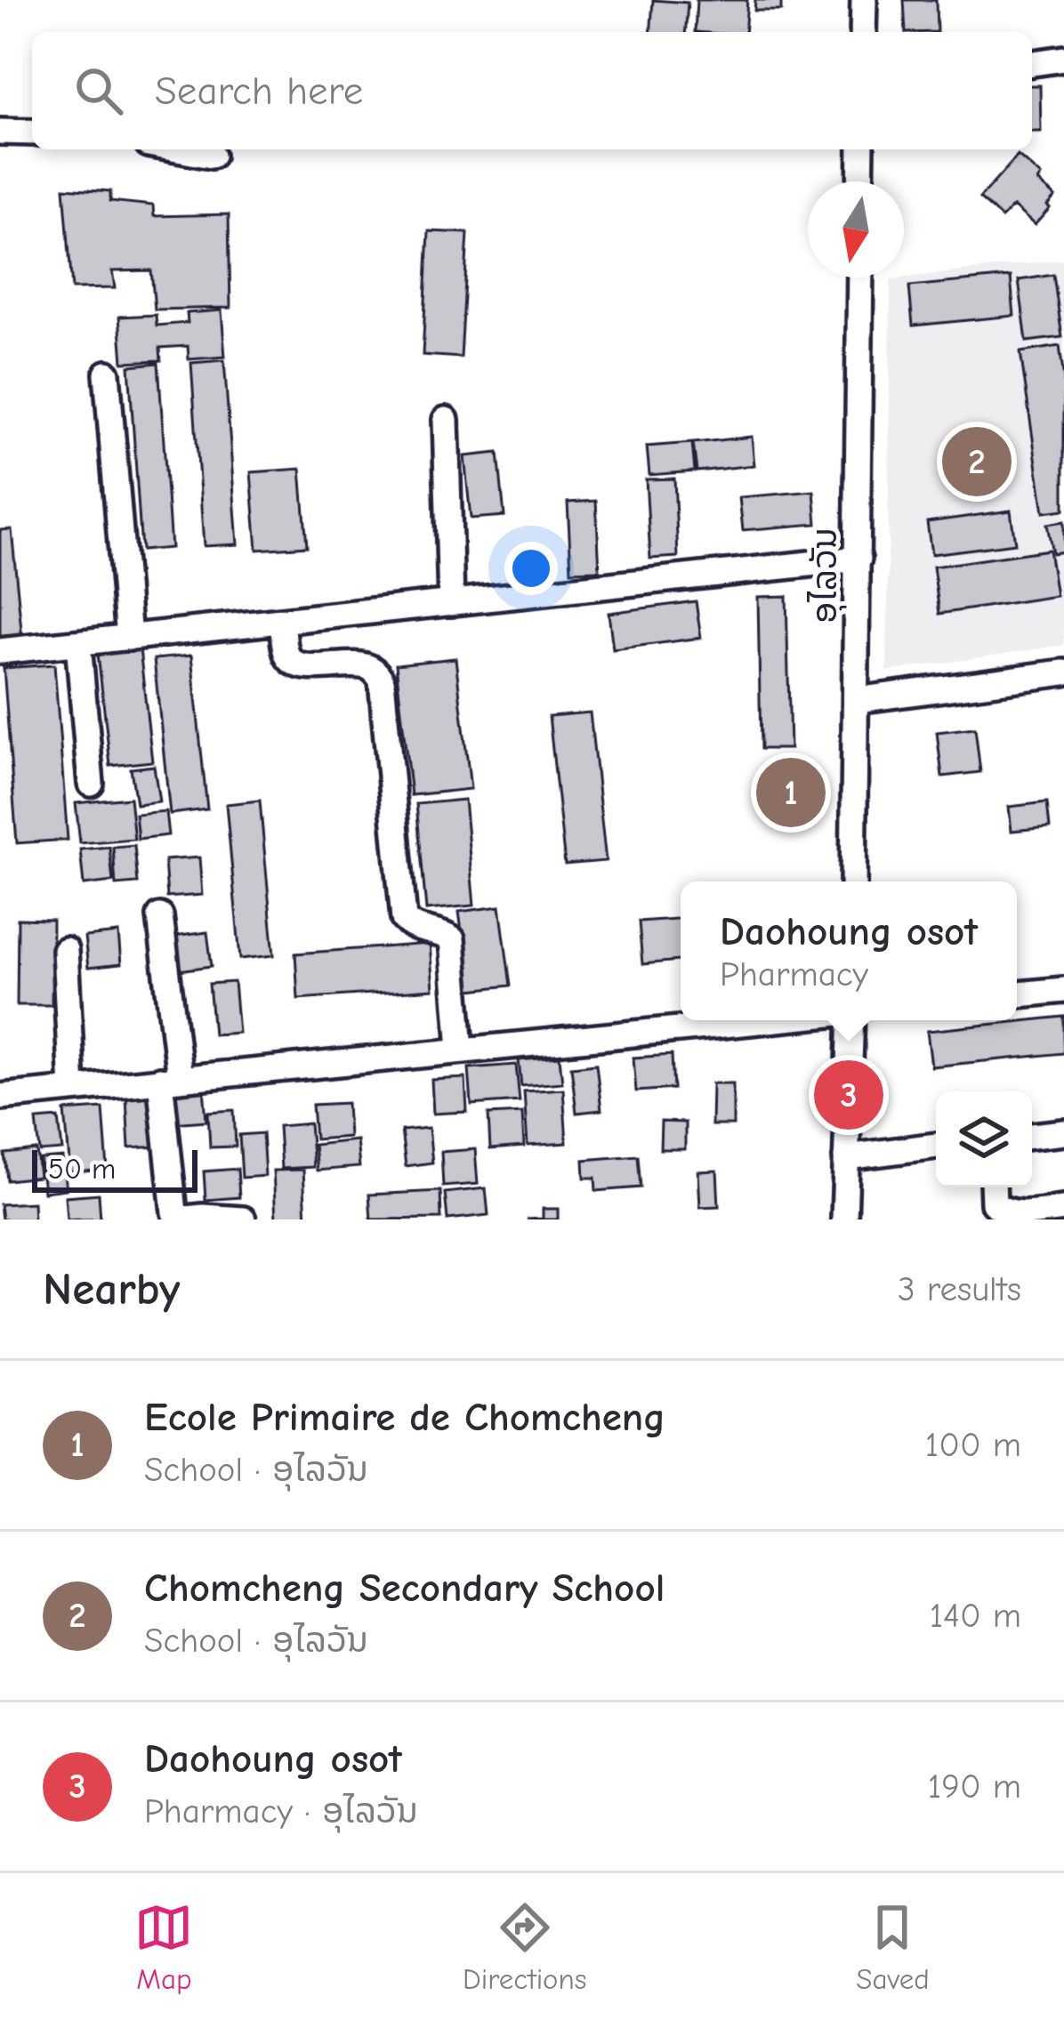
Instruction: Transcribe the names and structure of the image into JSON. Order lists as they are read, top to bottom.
{
  "streets": {
    "street": ["ອຸໄລວັນ"]
  },
  "scale_bar": "50 m",
  "north": "bottom",
  "page": {
    "search": "Search here",
    "pins": ["2", "1", "3"],
    "popup": ["Daohoung osot", "Pharmacy"],
    "scale": "50 m",
    "heading": ["Nearby", "3 results"],
    "list": [
      {
        "mark": "1",
        "name": "Ecole Primaire de Chomcheng",
        "note": "School · ອຸໄລວັນ",
        "value": "100 m"
      },
      {
        "mark": "2",
        "name": "Chomcheng Secondary School",
        "note": "School · ອຸໄລວັນ",
        "value": "140 m"
      },
      {
        "mark": "3",
        "name": "Daohoung osot",
        "note": "Pharmacy · ອຸໄລວັນ",
        "value": "190 m"
      }
    ],
    "nav": ["Map", "Directions", "Saved"]
  }
}
